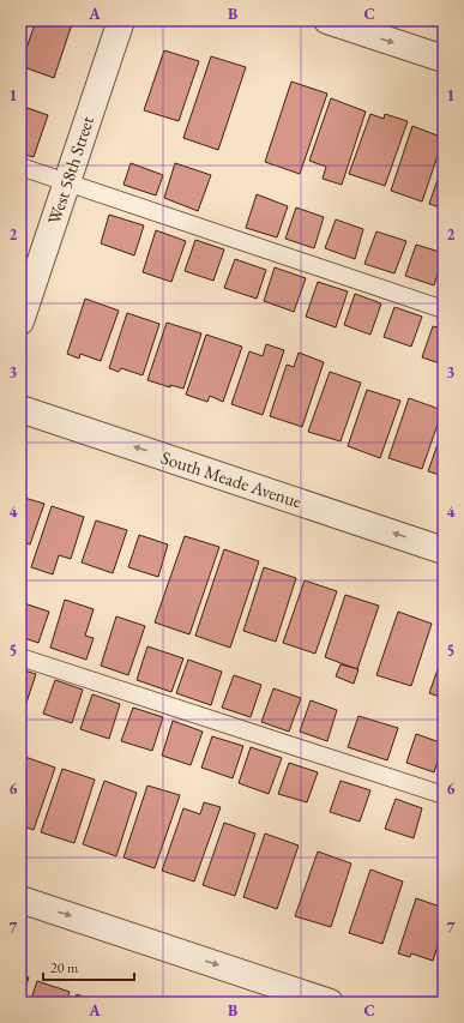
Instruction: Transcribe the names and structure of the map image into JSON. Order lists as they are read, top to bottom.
{
  "streets": {
    "street": ["West 58th Street", "South Meade Avenue"]
  },
  "one_way": ["South Meade Avenue"],
  "scale_bar": "20 m",
  "grid": {
    "columns": ["A", "B", "C"],
    "rows": [
      "1",
      "2",
      "3",
      "4",
      "5",
      "6",
      "7"
    ]
  }
}
